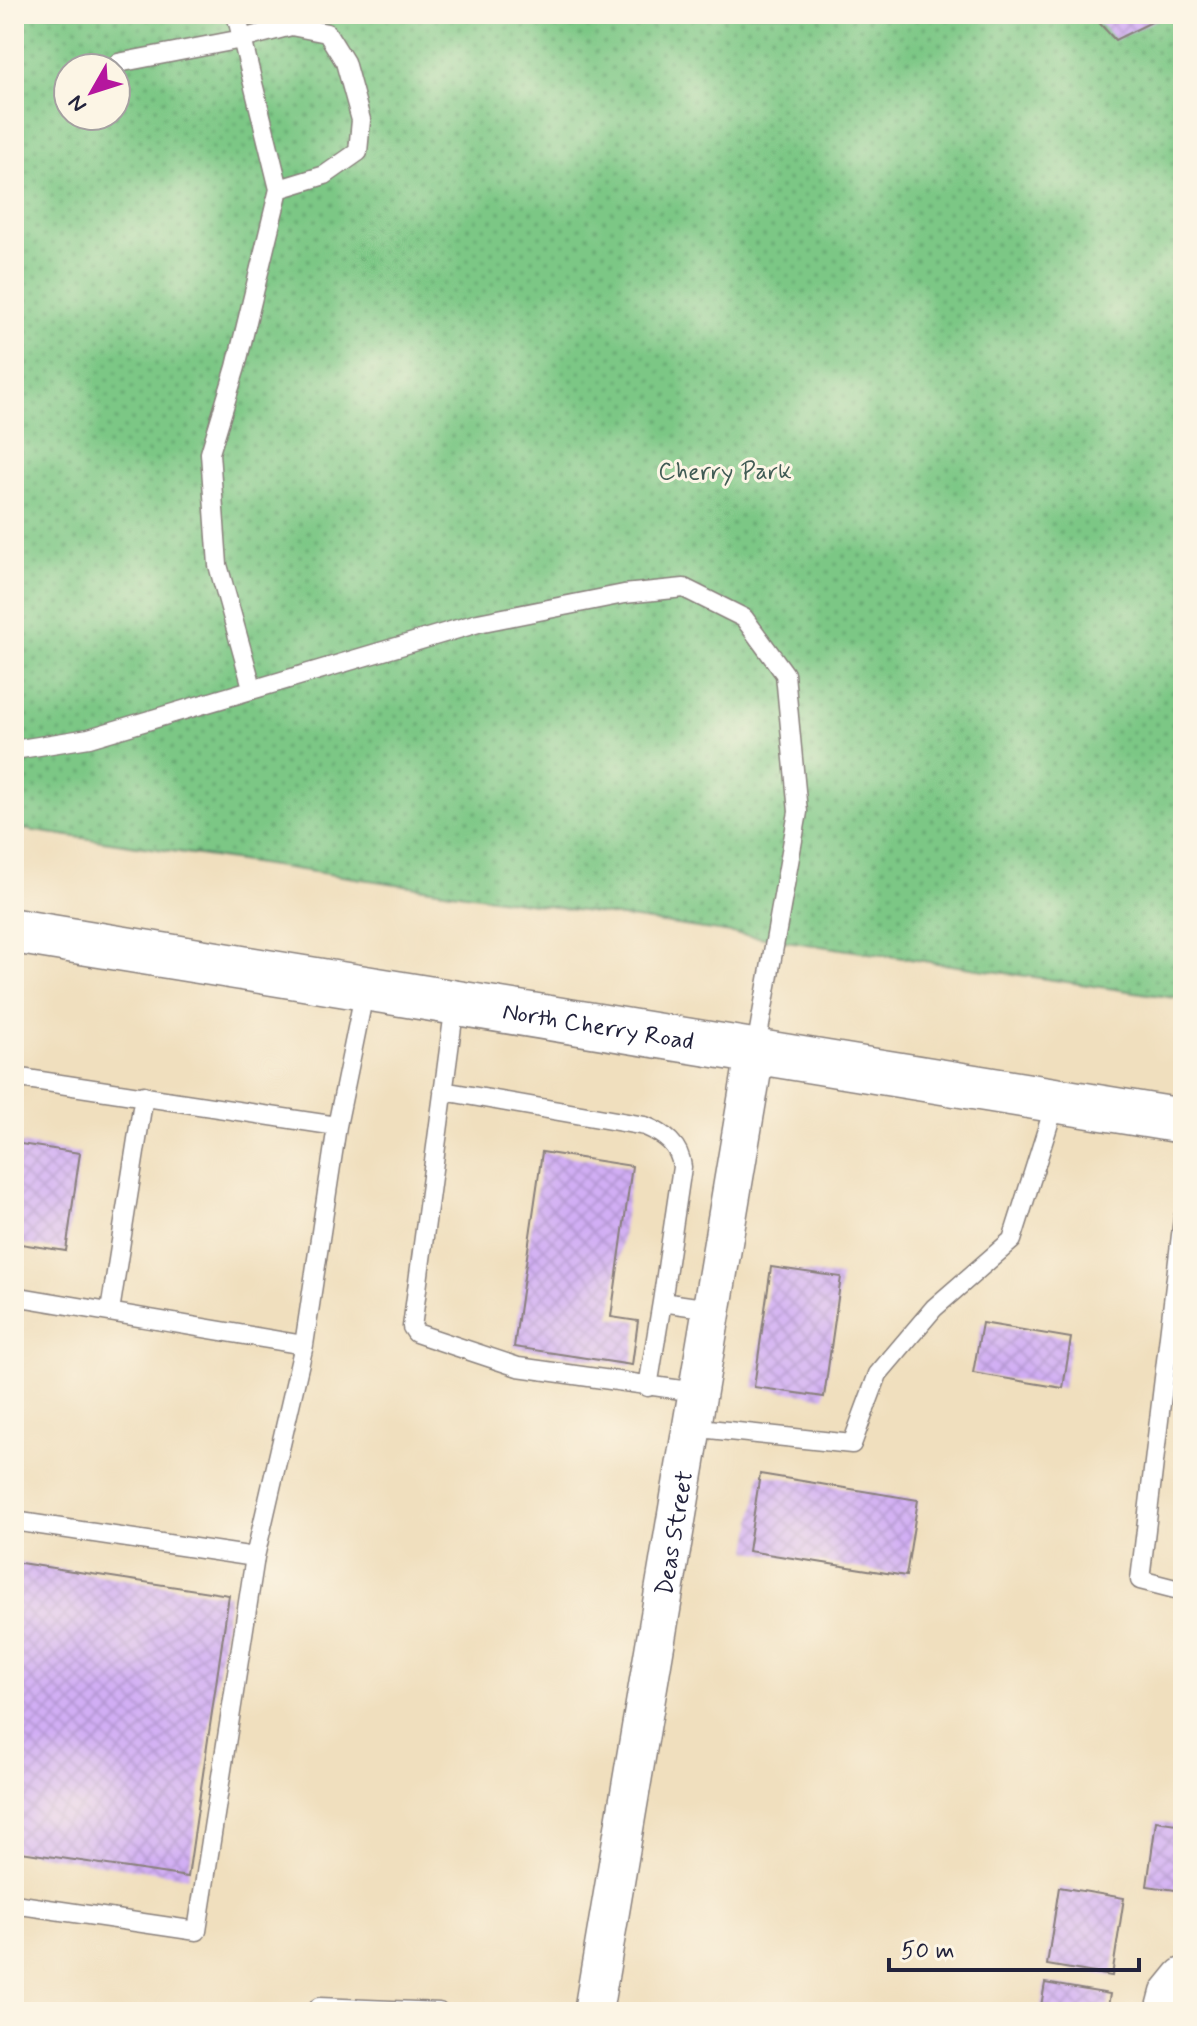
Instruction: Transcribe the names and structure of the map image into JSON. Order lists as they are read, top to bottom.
{
  "streets": {
    "main road": ["North Cherry Road"],
    "street": ["Deas Street"]
  },
  "crossings": [
    ["North Cherry Road", "Deas Street"]
  ],
  "parks": ["Cherry Park"],
  "scale_bar": "50 m",
  "north": "bottom left"
}
